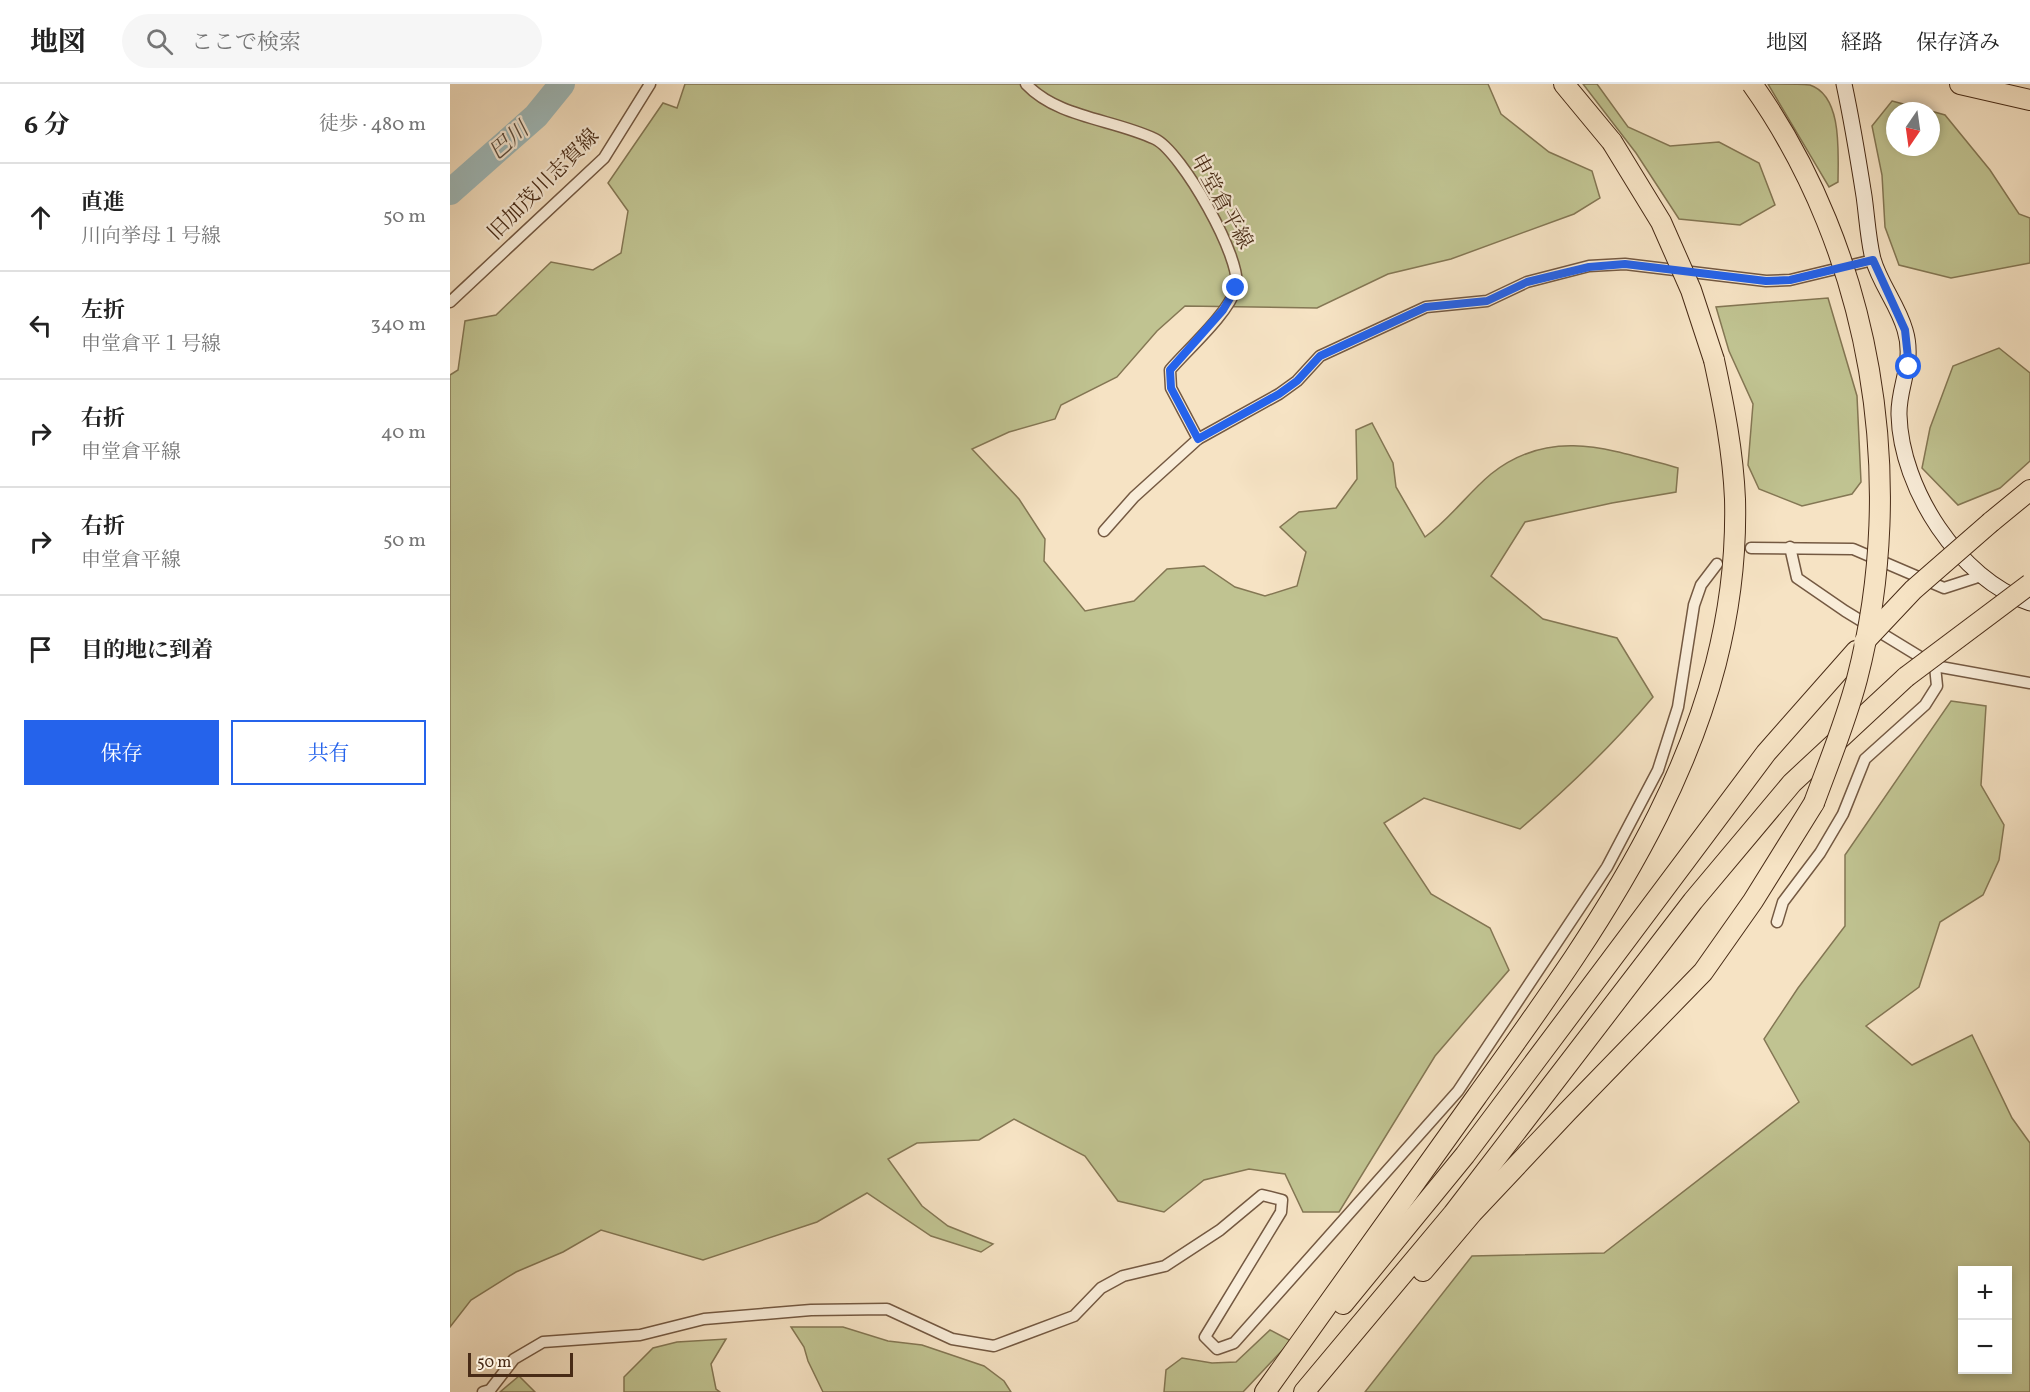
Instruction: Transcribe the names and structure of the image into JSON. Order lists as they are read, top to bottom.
{
  "streets": {
    "street": ["旧加茂川志賀線", "申堂倉平線"]
  },
  "water": ["巴川"],
  "scale_bar": "50 m",
  "north": "bottom",
  "page": {
    "header": "地図",
    "search": "ここで検索",
    "nav": ["地図", "経路", "保存済み"],
    "heading": ["6 分", "徒歩 · 480 m"],
    "list": [
      ["直進", "川向挙母１号線", "50 m"],
      ["左折", "申堂倉平１号線", "340 m"],
      ["右折", "申堂倉平線", "40 m"],
      ["右折", "申堂倉平線", "50 m"],
      "目的地に到着"
    ],
    "buttons": ["保存", "共有"],
    "map_buttons": ["+", "−"],
    "scale": "50 m"
  }
}
